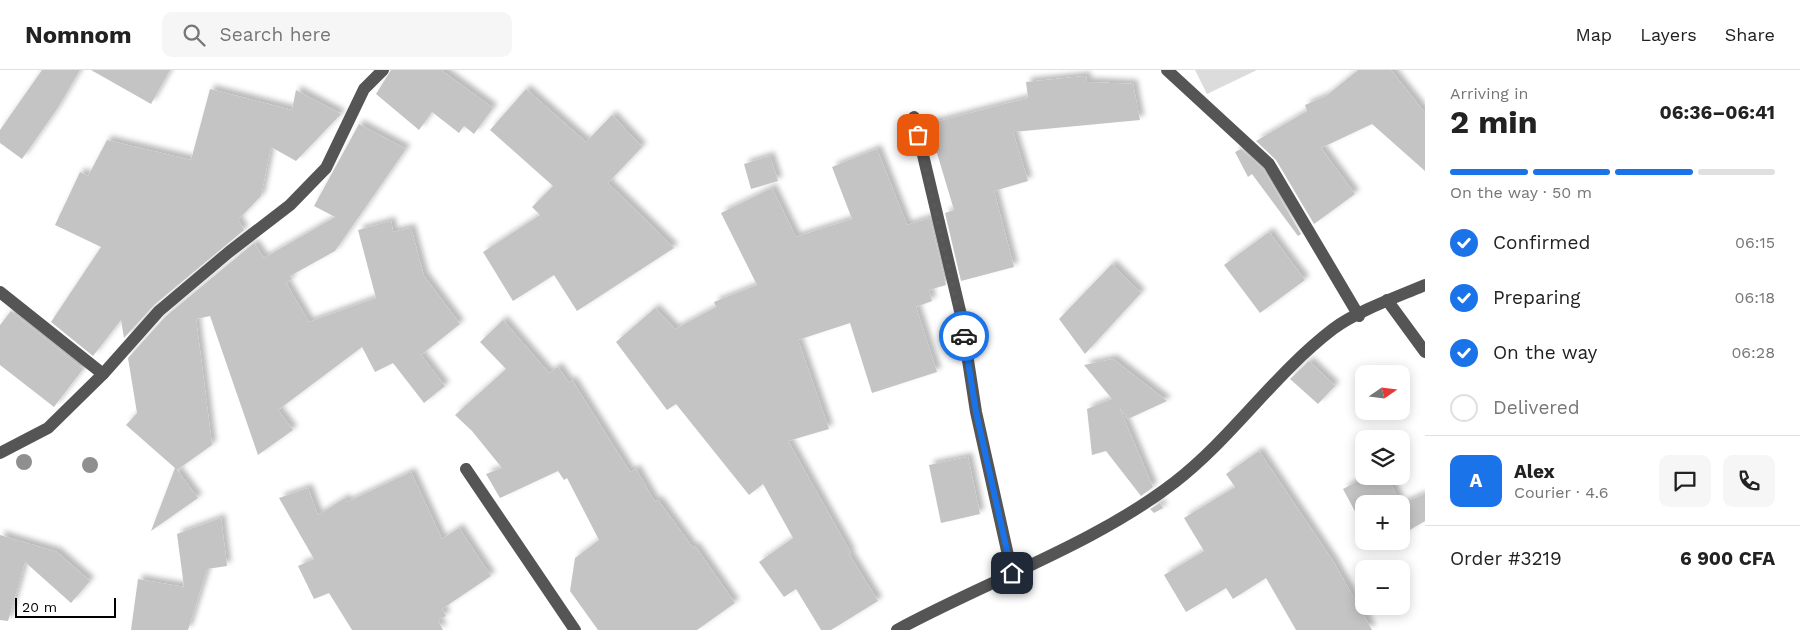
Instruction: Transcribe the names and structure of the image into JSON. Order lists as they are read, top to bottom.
{
  "scale_bar": "20 m",
  "north": "right",
  "page": {
    "header": "Nomnom",
    "search": "Search here",
    "nav": ["Map", "Layers", "Share"],
    "heading": ["2 min", "Arriving in", "06:36–06:41"],
    "panel": [
      "Alex",
      "Courier · 4.6",
      "Order #3219",
      "6 900 CFA"
    ],
    "bar": "On the way · 50 m",
    "list": [
      ["Confirmed", "06:15"],
      ["Preparing", "06:18"],
      ["On the way", "06:28"],
      "Delivered"
    ],
    "map_buttons": ["+", "−"],
    "round": "A",
    "scale": "20 m"
  }
}
